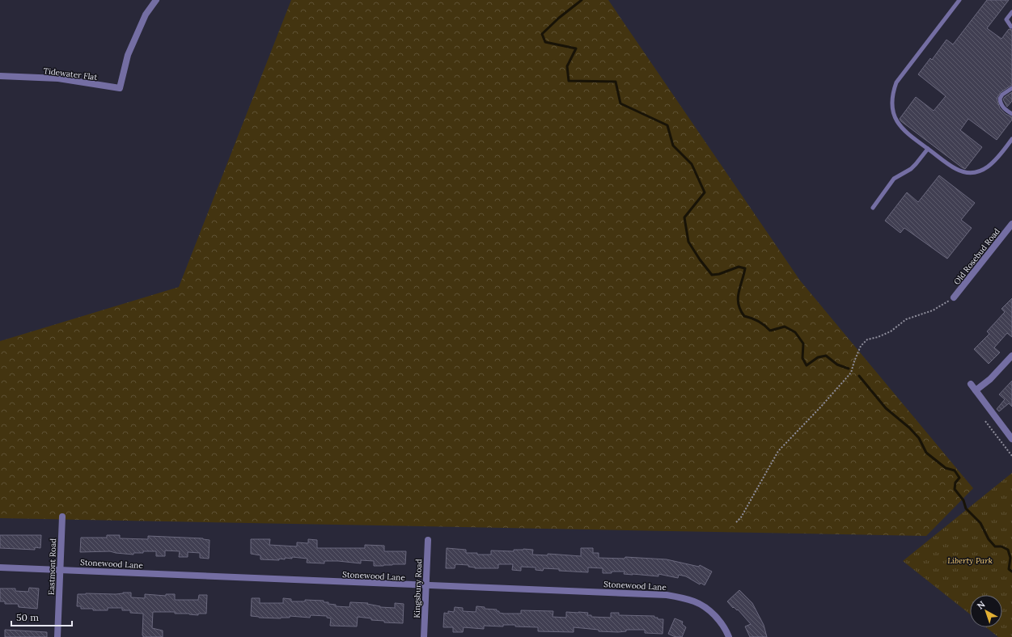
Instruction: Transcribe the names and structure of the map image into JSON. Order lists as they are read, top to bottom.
{
  "streets": {
    "street": [
      "Tidewater Flat",
      "Old Rosebud Road",
      "Stonewood Lane",
      "Eastmont Road",
      "Kingsbury Road"
    ]
  },
  "crossings": [
    ["Stonewood Lane", "Eastmont Road"],
    ["Stonewood Lane", "Kingsbury Road"]
  ],
  "parks": ["Liberty Park"],
  "scale_bar": "50 m",
  "north": "top left"
}
